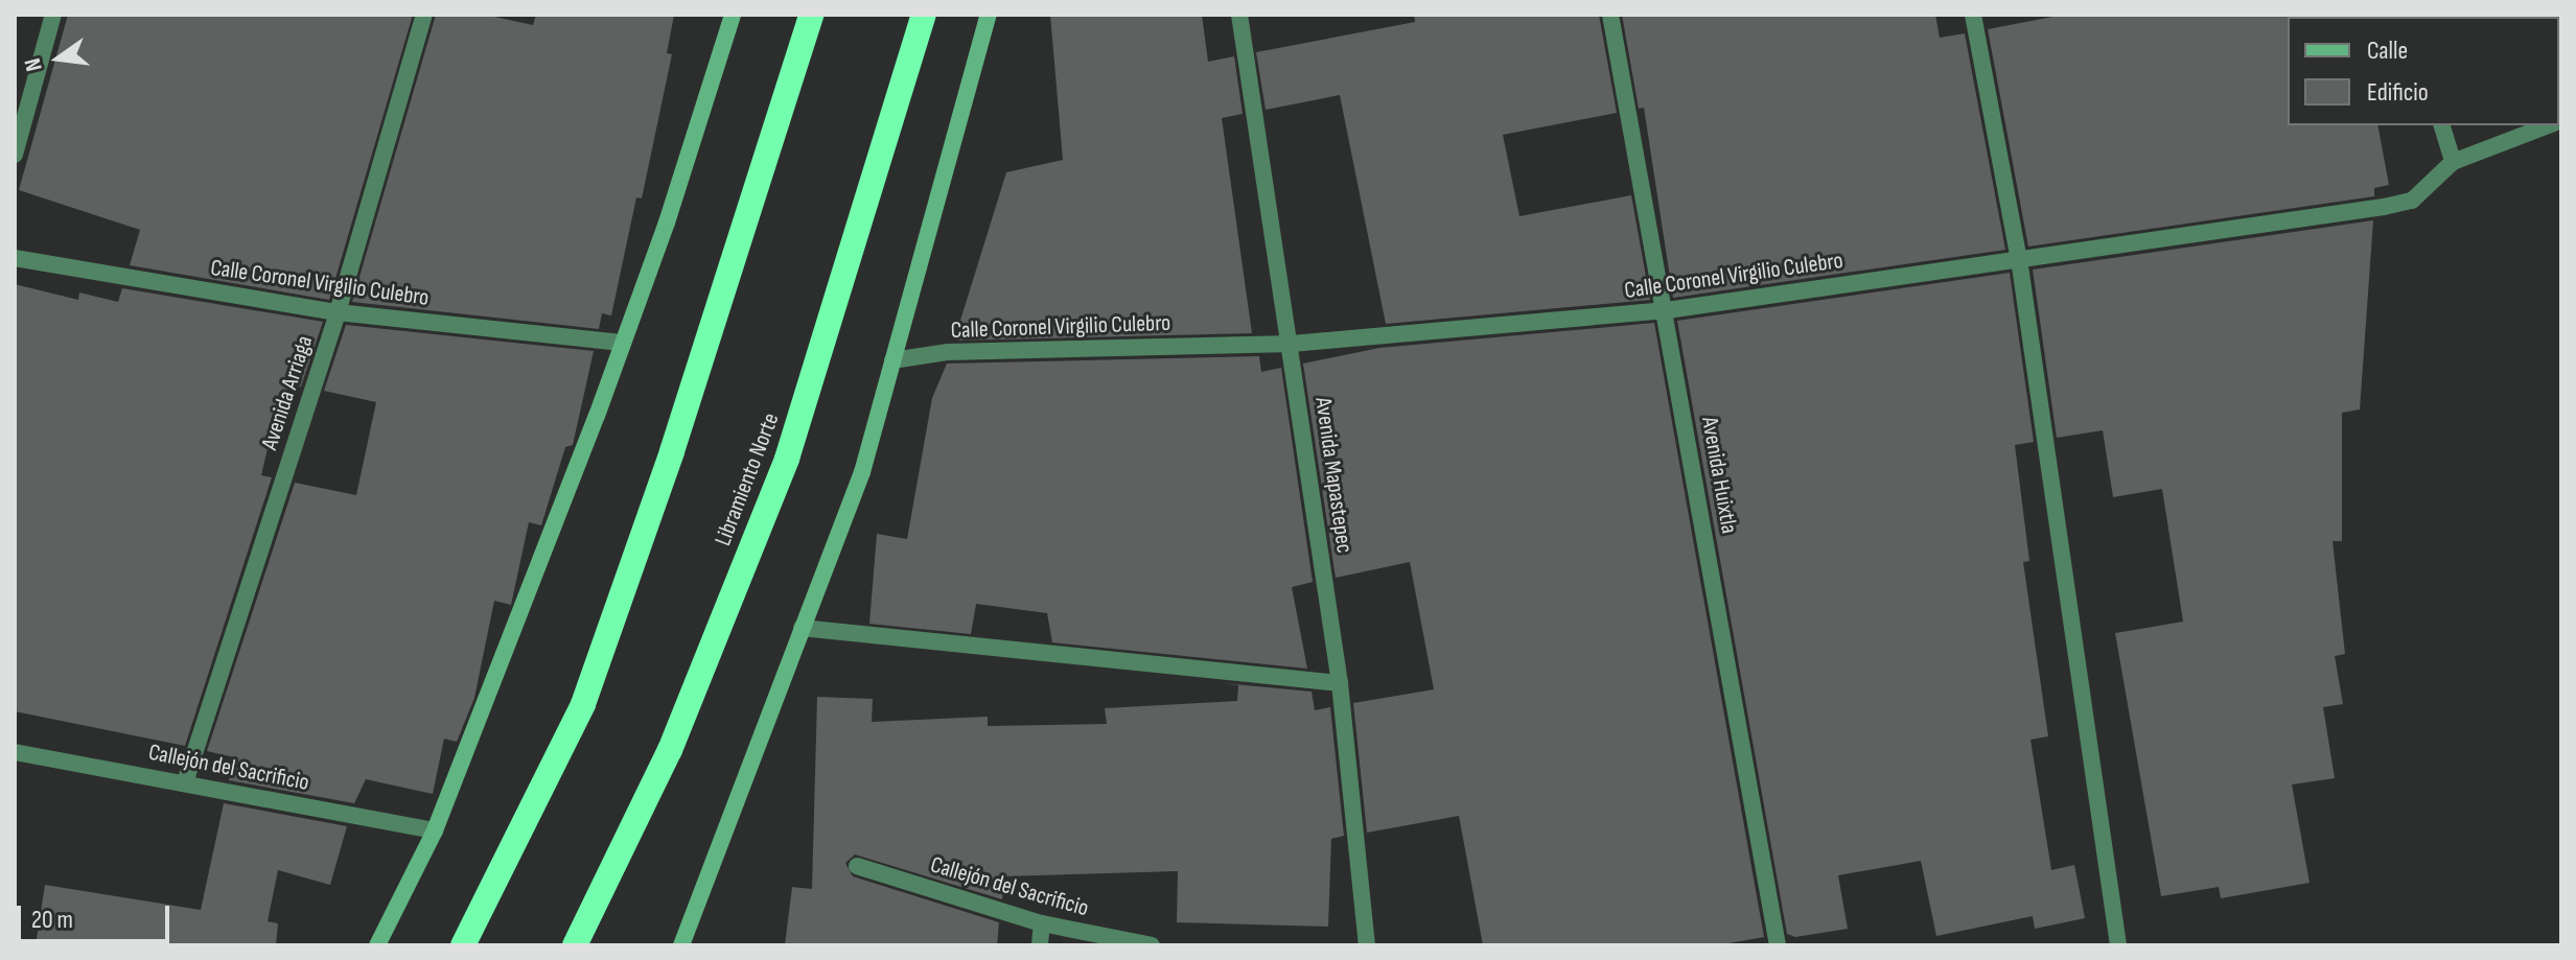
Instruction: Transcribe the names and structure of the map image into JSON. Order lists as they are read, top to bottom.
{
  "streets": {
    "highway": ["Libramiento Norte"],
    "street": [
      "Calle Coronel Virgilio Culebro",
      "Avenida Arriaga",
      "Avenida Mapastepec",
      "Avenida Huixtla",
      "Callejón del Sacrificio"
    ]
  },
  "crossings": [
    ["Calle Coronel Virgilio Culebro", "Avenida Arriaga"],
    ["Calle Coronel Virgilio Culebro", "Avenida Mapastepec"],
    ["Calle Coronel Virgilio Culebro", "Avenida Huixtla"],
    ["Avenida Arriaga", "Callejón del Sacrificio"]
  ],
  "legend": ["Calle", "Edificio"],
  "scale_bar": "20 m",
  "north": "left"
}
